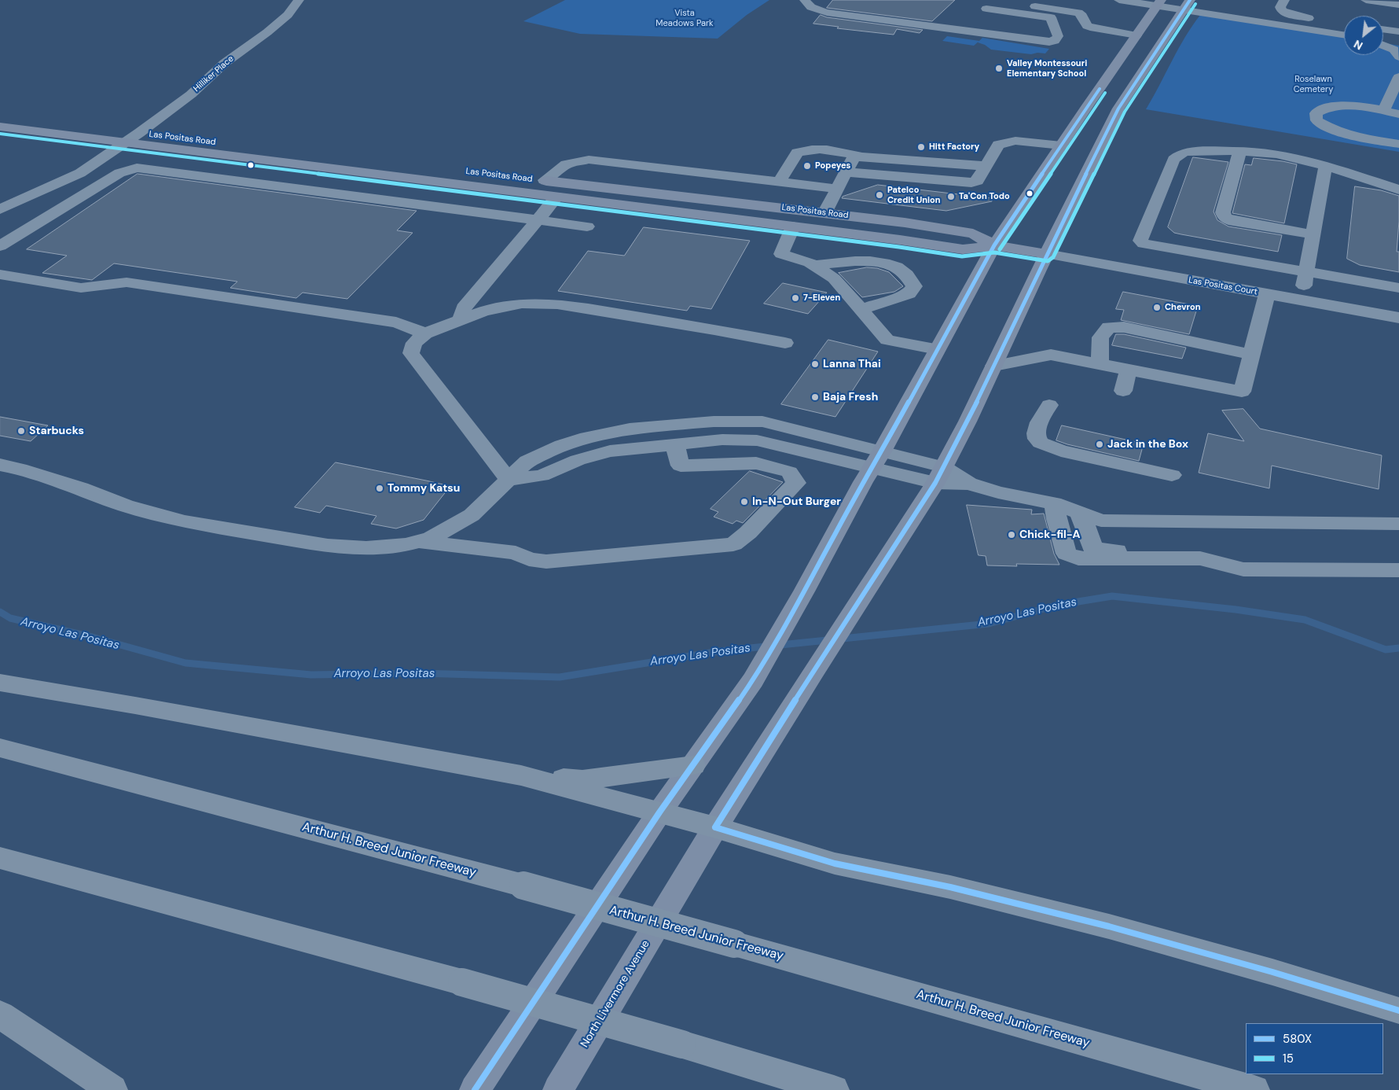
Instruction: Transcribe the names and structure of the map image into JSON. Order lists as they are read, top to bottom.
{
  "streets": {
    "highway": ["Arthur H. Breed Junior Freeway"],
    "main road": ["Las Positas Road", "North Livermore Avenue"],
    "street": ["Hilliker Place", "Las Positas Court"]
  },
  "crossings": [
    ["Hilliker Place", "Las Positas Road"],
    ["Las Positas Road", "Las Positas Court"],
    ["Las Positas Road", "North Livermore Avenue"],
    ["Las Positas Court", "North Livermore Avenue"]
  ],
  "water": ["Arroyo Las Positas"],
  "parks": ["Vista Meadows Park", "Roselawn Cemetery"],
  "places": [
    "Valley Montessouri Elementary School",
    "Hitt Factory",
    "Popeyes",
    "Patelco Credit Union",
    "Ta'Con Todo",
    "7-Eleven",
    "Chevron",
    "Lanna Thai",
    "Baja Fresh",
    "Starbucks",
    "Jack in the Box",
    "Tommy Katsu",
    "In-N-Out Burger",
    "Chick-fil-A"
  ],
  "lines": ["transit line 580X", "transit line 15"],
  "legend": ["580X", "15"],
  "north": "bottom left"
}
